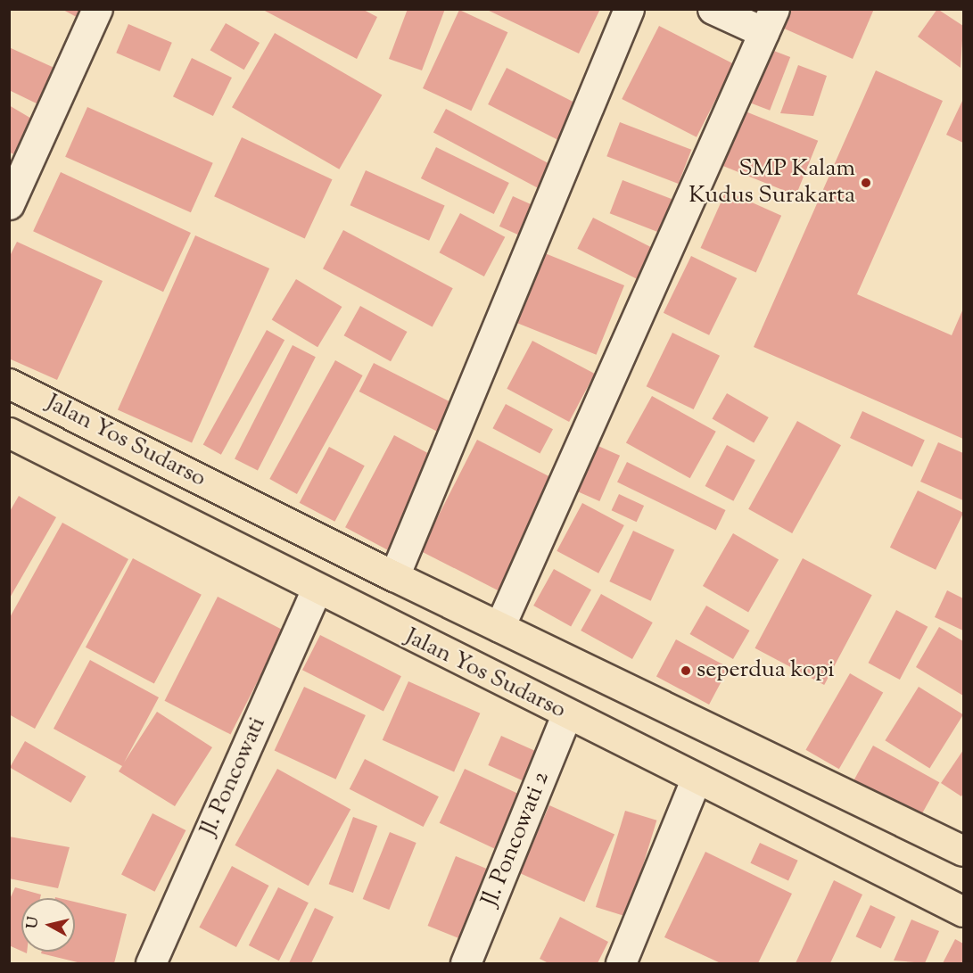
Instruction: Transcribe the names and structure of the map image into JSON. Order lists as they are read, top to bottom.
{
  "streets": {
    "main road": ["Jalan Yos Sudarso"],
    "street": ["Jl. Poncowati", "Jl. Poncowati 2"]
  },
  "crossings": [
    ["Jalan Yos Sudarso", "Jl. Poncowati"],
    ["Jalan Yos Sudarso", "Jl. Poncowati 2"]
  ],
  "places": ["SMP Kalam Kudus Surakarta", "seperdua kopi"],
  "north": "left"
}
